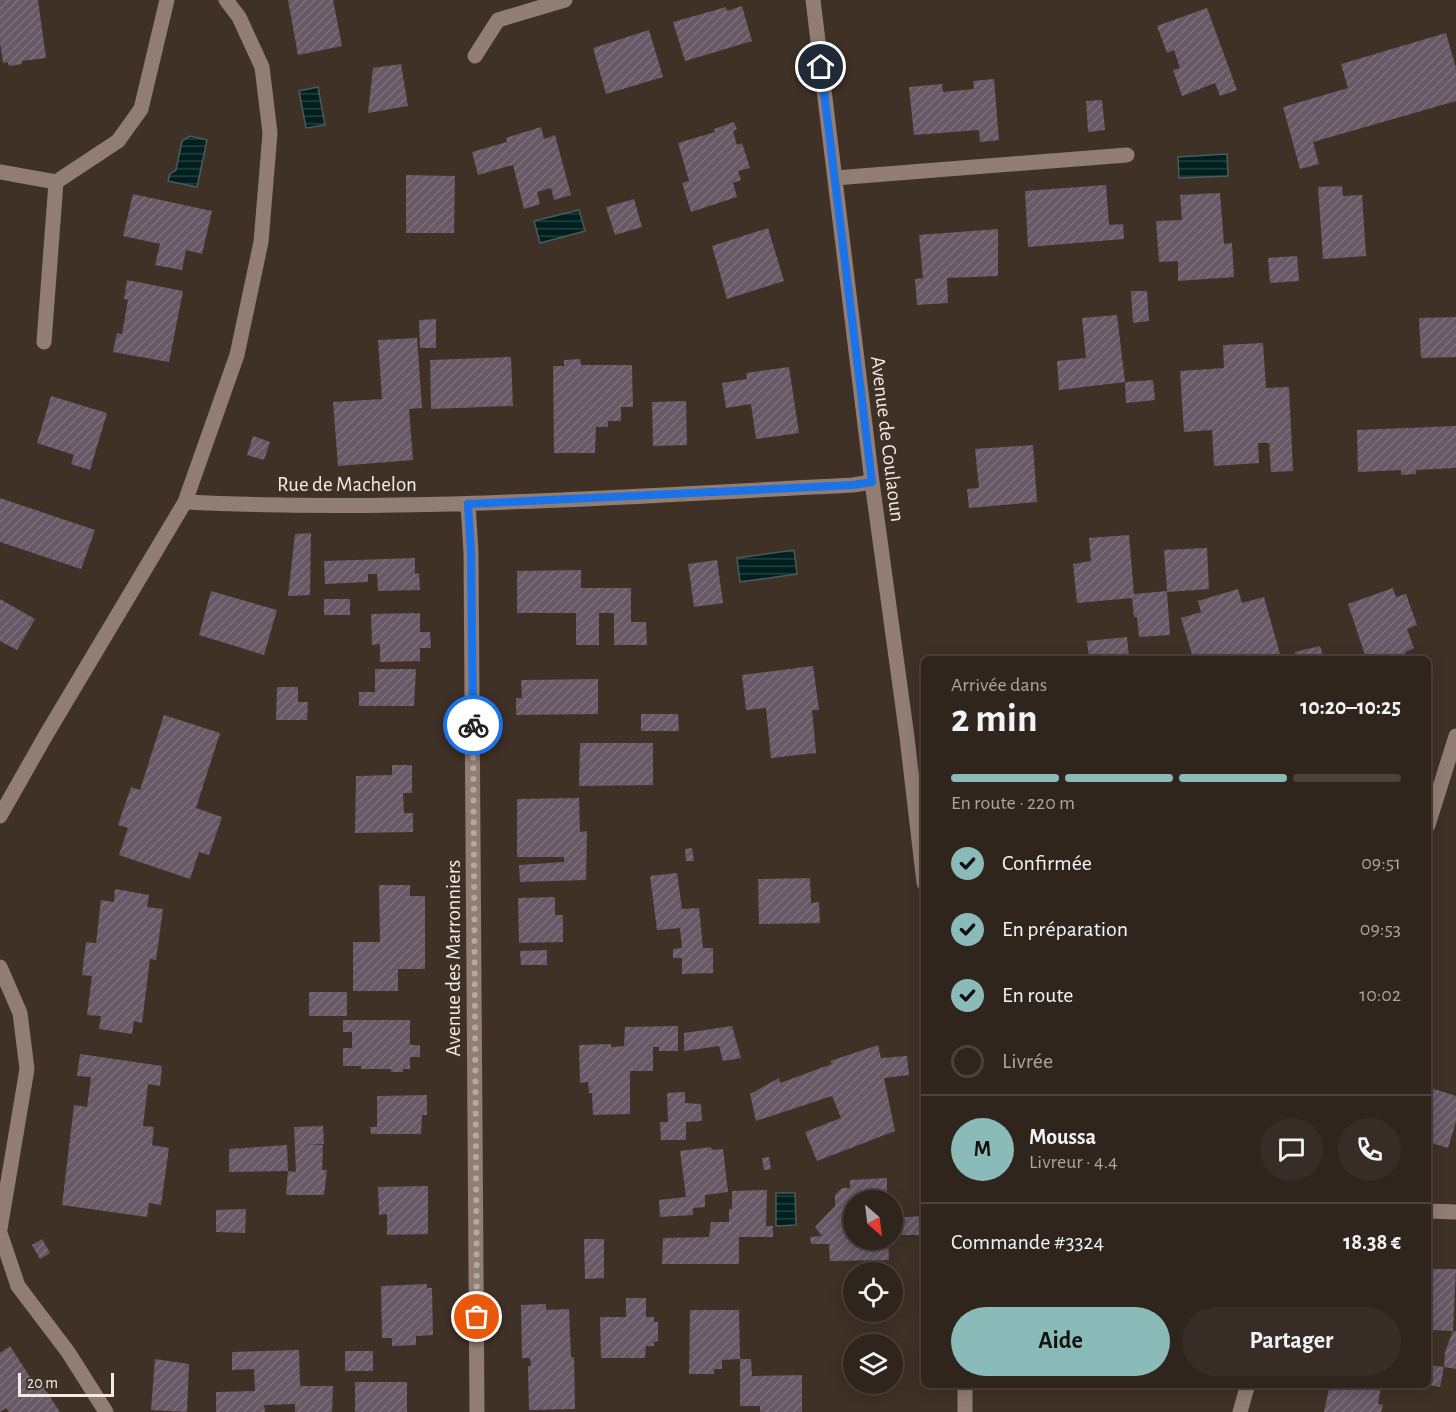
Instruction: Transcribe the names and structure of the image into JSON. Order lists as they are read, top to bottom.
{
  "streets": {
    "street": ["Avenue de Coulaoun", "Rue de Machelon", "Avenue des Marronniers"]
  },
  "crossings": [
    ["Avenue de Coulaoun", "Rue de Machelon"],
    ["Rue de Machelon", "Avenue des Marronniers"]
  ],
  "scale_bar": "20 m",
  "north": "bottom right",
  "page": {
    "heading": ["2 min", "Arrivée dans", "10:20–10:25"],
    "panel": [
      "Moussa",
      "Livreur · 4.4",
      "Commande #3324",
      "18.38 €"
    ],
    "bar": "En route · 220 m",
    "list": [
      ["Confirmée", "09:51"],
      ["En préparation", "09:53"],
      ["En route", "10:02"],
      "Livrée"
    ],
    "round": "M",
    "buttons": ["Aide", "Partager"],
    "scale": "20 m"
  }
}
